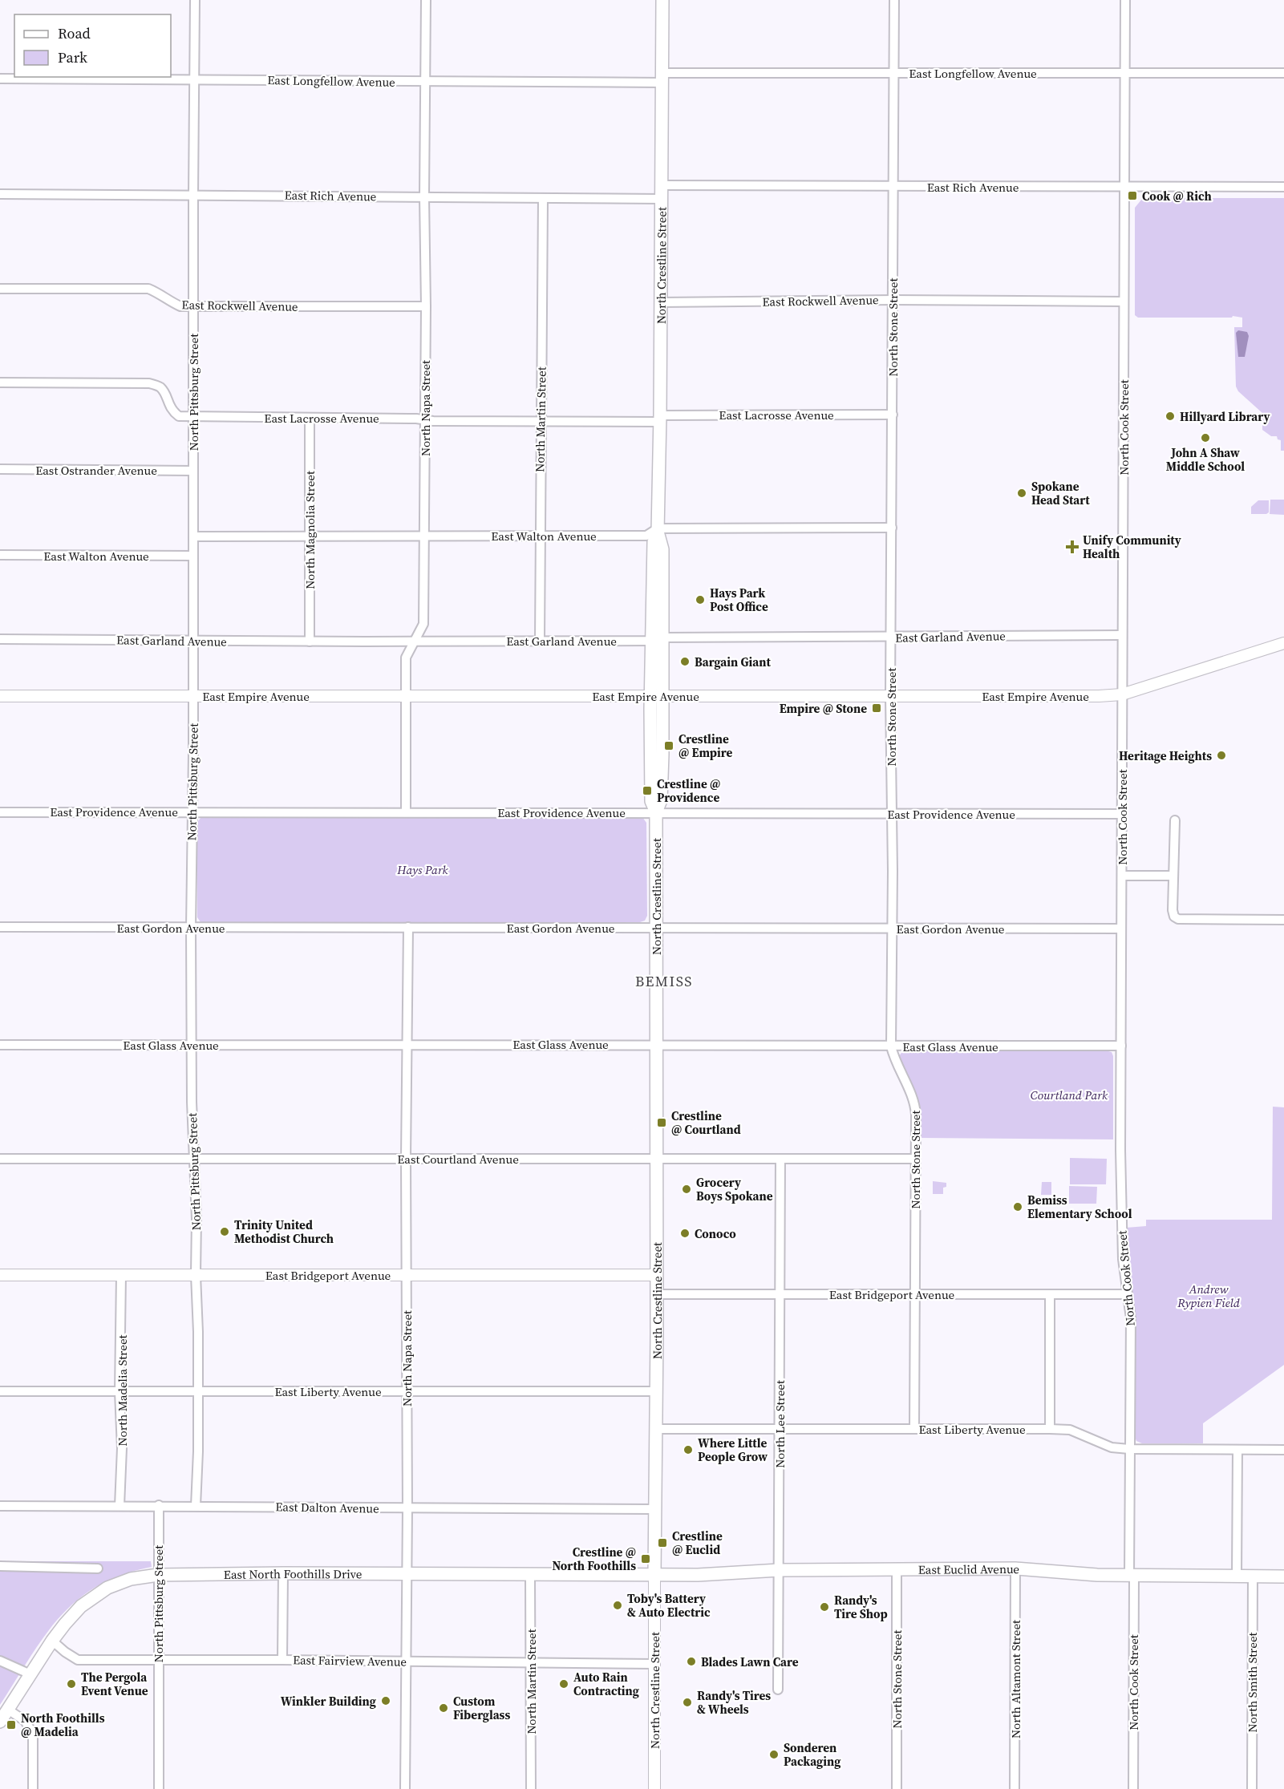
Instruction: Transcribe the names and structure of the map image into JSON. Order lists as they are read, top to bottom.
{
  "streets": {
    "main road": ["North Crestline Street", "East Euclid Avenue", "East North Foothills Drive"],
    "street": [
      "East Longfellow Avenue",
      "East Rich Avenue",
      "East Rockwell Avenue",
      "North Stone Street",
      "North Pittsburg Street",
      "North Napa Street",
      "East Lacrosse Avenue",
      "North Martin Street",
      "North Cook Street",
      "East Ostrander Avenue",
      "North Magnolia Street",
      "East Walton Avenue",
      "East Garland Avenue",
      "East Empire Avenue",
      "East Providence Avenue",
      "East Gordon Avenue",
      "East Glass Avenue",
      "East Courtland Avenue",
      "East Bridgeport Avenue",
      "North Madelia Street",
      "East Liberty Avenue",
      "North Lee Street",
      "East Dalton Avenue",
      "East Fairview Avenue",
      "North Altamont Street",
      "North Smith Street"
    ]
  },
  "crossings": [
    ["East Longfellow Avenue", "North Crestline Street"],
    ["East Longfellow Avenue", "North Stone Street"],
    ["East Longfellow Avenue", "North Pittsburg Street"],
    ["East Longfellow Avenue", "North Napa Street"],
    ["East Longfellow Avenue", "North Cook Street"],
    ["East Rich Avenue", "North Crestline Street"],
    ["East Rich Avenue", "North Stone Street"],
    ["East Rich Avenue", "North Pittsburg Street"],
    ["East Rich Avenue", "North Napa Street"],
    ["East Rich Avenue", "North Martin Street"],
    ["East Rich Avenue", "North Cook Street"],
    ["North Crestline Street", "East Rockwell Avenue"],
    ["North Crestline Street", "East Lacrosse Avenue"],
    ["North Crestline Street", "East Walton Avenue"],
    ["North Crestline Street", "East Garland Avenue"],
    ["North Crestline Street", "East Empire Avenue"],
    ["North Crestline Street", "East Providence Avenue"],
    ["North Crestline Street", "East Gordon Avenue"],
    ["North Crestline Street", "East Glass Avenue"],
    ["North Crestline Street", "East Courtland Avenue"],
    ["North Crestline Street", "East Bridgeport Avenue"],
    ["North Crestline Street", "East Liberty Avenue"],
    ["North Crestline Street", "East Dalton Avenue"],
    ["North Crestline Street", "East Euclid Avenue"],
    ["North Crestline Street", "East North Foothills Drive"],
    ["North Crestline Street", "East Fairview Avenue"],
    ["East Rockwell Avenue", "North Stone Street"],
    ["East Rockwell Avenue", "North Pittsburg Street"],
    ["East Rockwell Avenue", "North Napa Street"],
    ["East Rockwell Avenue", "North Cook Street"],
    ["North Stone Street", "East Lacrosse Avenue"],
    ["North Stone Street", "East Walton Avenue"],
    ["North Stone Street", "East Garland Avenue"],
    ["North Stone Street", "East Empire Avenue"],
    ["North Stone Street", "East Providence Avenue"],
    ["North Stone Street", "East Gordon Avenue"],
    ["North Stone Street", "East Glass Avenue"],
    ["North Stone Street", "East Courtland Avenue"],
    ["North Stone Street", "East Bridgeport Avenue"],
    ["North Stone Street", "East Liberty Avenue"],
    ["North Stone Street", "East Euclid Avenue"],
    ["North Pittsburg Street", "East Lacrosse Avenue"],
    ["North Pittsburg Street", "East Ostrander Avenue"],
    ["North Pittsburg Street", "East Walton Avenue"],
    ["North Pittsburg Street", "East Garland Avenue"],
    ["North Pittsburg Street", "East Empire Avenue"],
    ["North Pittsburg Street", "East Providence Avenue"],
    ["North Pittsburg Street", "East Gordon Avenue"],
    ["North Pittsburg Street", "East Glass Avenue"],
    ["North Pittsburg Street", "East Courtland Avenue"],
    ["North Pittsburg Street", "East Bridgeport Avenue"],
    ["North Pittsburg Street", "East Liberty Avenue"],
    ["North Pittsburg Street", "East Dalton Avenue"],
    ["North Pittsburg Street", "East North Foothills Drive"],
    ["North Pittsburg Street", "East Fairview Avenue"],
    ["North Napa Street", "East Lacrosse Avenue"],
    ["North Napa Street", "East Walton Avenue"],
    ["North Napa Street", "East Garland Avenue"],
    ["North Napa Street", "East Empire Avenue"],
    ["North Napa Street", "East Providence Avenue"],
    ["North Napa Street", "East Gordon Avenue"],
    ["North Napa Street", "East Glass Avenue"],
    ["North Napa Street", "East Courtland Avenue"],
    ["North Napa Street", "East Bridgeport Avenue"],
    ["North Napa Street", "East Liberty Avenue"],
    ["North Napa Street", "East Dalton Avenue"],
    ["North Napa Street", "East North Foothills Drive"],
    ["North Napa Street", "East Fairview Avenue"],
    ["East Lacrosse Avenue", "North Martin Street"],
    ["East Lacrosse Avenue", "North Magnolia Street"],
    ["North Martin Street", "East Walton Avenue"],
    ["North Martin Street", "East Garland Avenue"],
    ["North Martin Street", "East North Foothills Drive"],
    ["North Martin Street", "East Fairview Avenue"],
    ["North Cook Street", "East Garland Avenue"],
    ["North Cook Street", "East Empire Avenue"],
    ["North Cook Street", "East Providence Avenue"],
    ["North Cook Street", "East Gordon Avenue"],
    ["North Cook Street", "East Glass Avenue"],
    ["North Cook Street", "East Bridgeport Avenue"],
    ["North Cook Street", "East Liberty Avenue"],
    ["North Cook Street", "East Euclid Avenue"],
    ["North Magnolia Street", "East Walton Avenue"],
    ["North Magnolia Street", "East Garland Avenue"],
    ["East Courtland Avenue", "North Lee Street"],
    ["East Bridgeport Avenue", "North Madelia Street"],
    ["East Bridgeport Avenue", "North Lee Street"],
    ["North Madelia Street", "East Liberty Avenue"],
    ["North Madelia Street", "East Dalton Avenue"],
    ["East Liberty Avenue", "North Lee Street"],
    ["North Lee Street", "East Euclid Avenue"],
    ["East Euclid Avenue", "East North Foothills Drive"],
    ["East Euclid Avenue", "North Altamont Street"],
    ["East Euclid Avenue", "North Smith Street"],
    ["East North Foothills Drive", "East Fairview Avenue"]
  ],
  "districts": ["BEMISS"],
  "parks": ["Hays Park", "Courtland Park", "Andrew Rypien Field"],
  "places": {
    "transit": [
      "Cook @ Rich",
      "Empire @ Stone",
      "Crestline @ Empire",
      "Crestline @ Providence",
      "Crestline @ Courtland",
      "Crestline @ Euclid",
      "Crestline @ North Foothills",
      "North Foothills @ Madelia"
    ],
    "other": [
      "Hillyard Library",
      "John A Shaw Middle School",
      "Spokane Head Start",
      "Hays Park Post Office",
      "Bargain Giant",
      "Heritage Heights",
      "Grocery Boys Spokane",
      "Bemiss Elementary School",
      "Trinity United Methodist Church",
      "Conoco",
      "Where Little People Grow",
      "Toby's Battery & Auto Electric",
      "Randy's Tire Shop",
      "Blades Lawn Care",
      "The Pergola Event Venue",
      "Auto Rain Contracting",
      "Winkler Building",
      "Randy's Tires & Wheels",
      "Custom Fiberglass",
      "Sonderen Packaging"
    ],
    "health": ["Unify Community Health"]
  },
  "legend": ["Road", "Park"]
}
